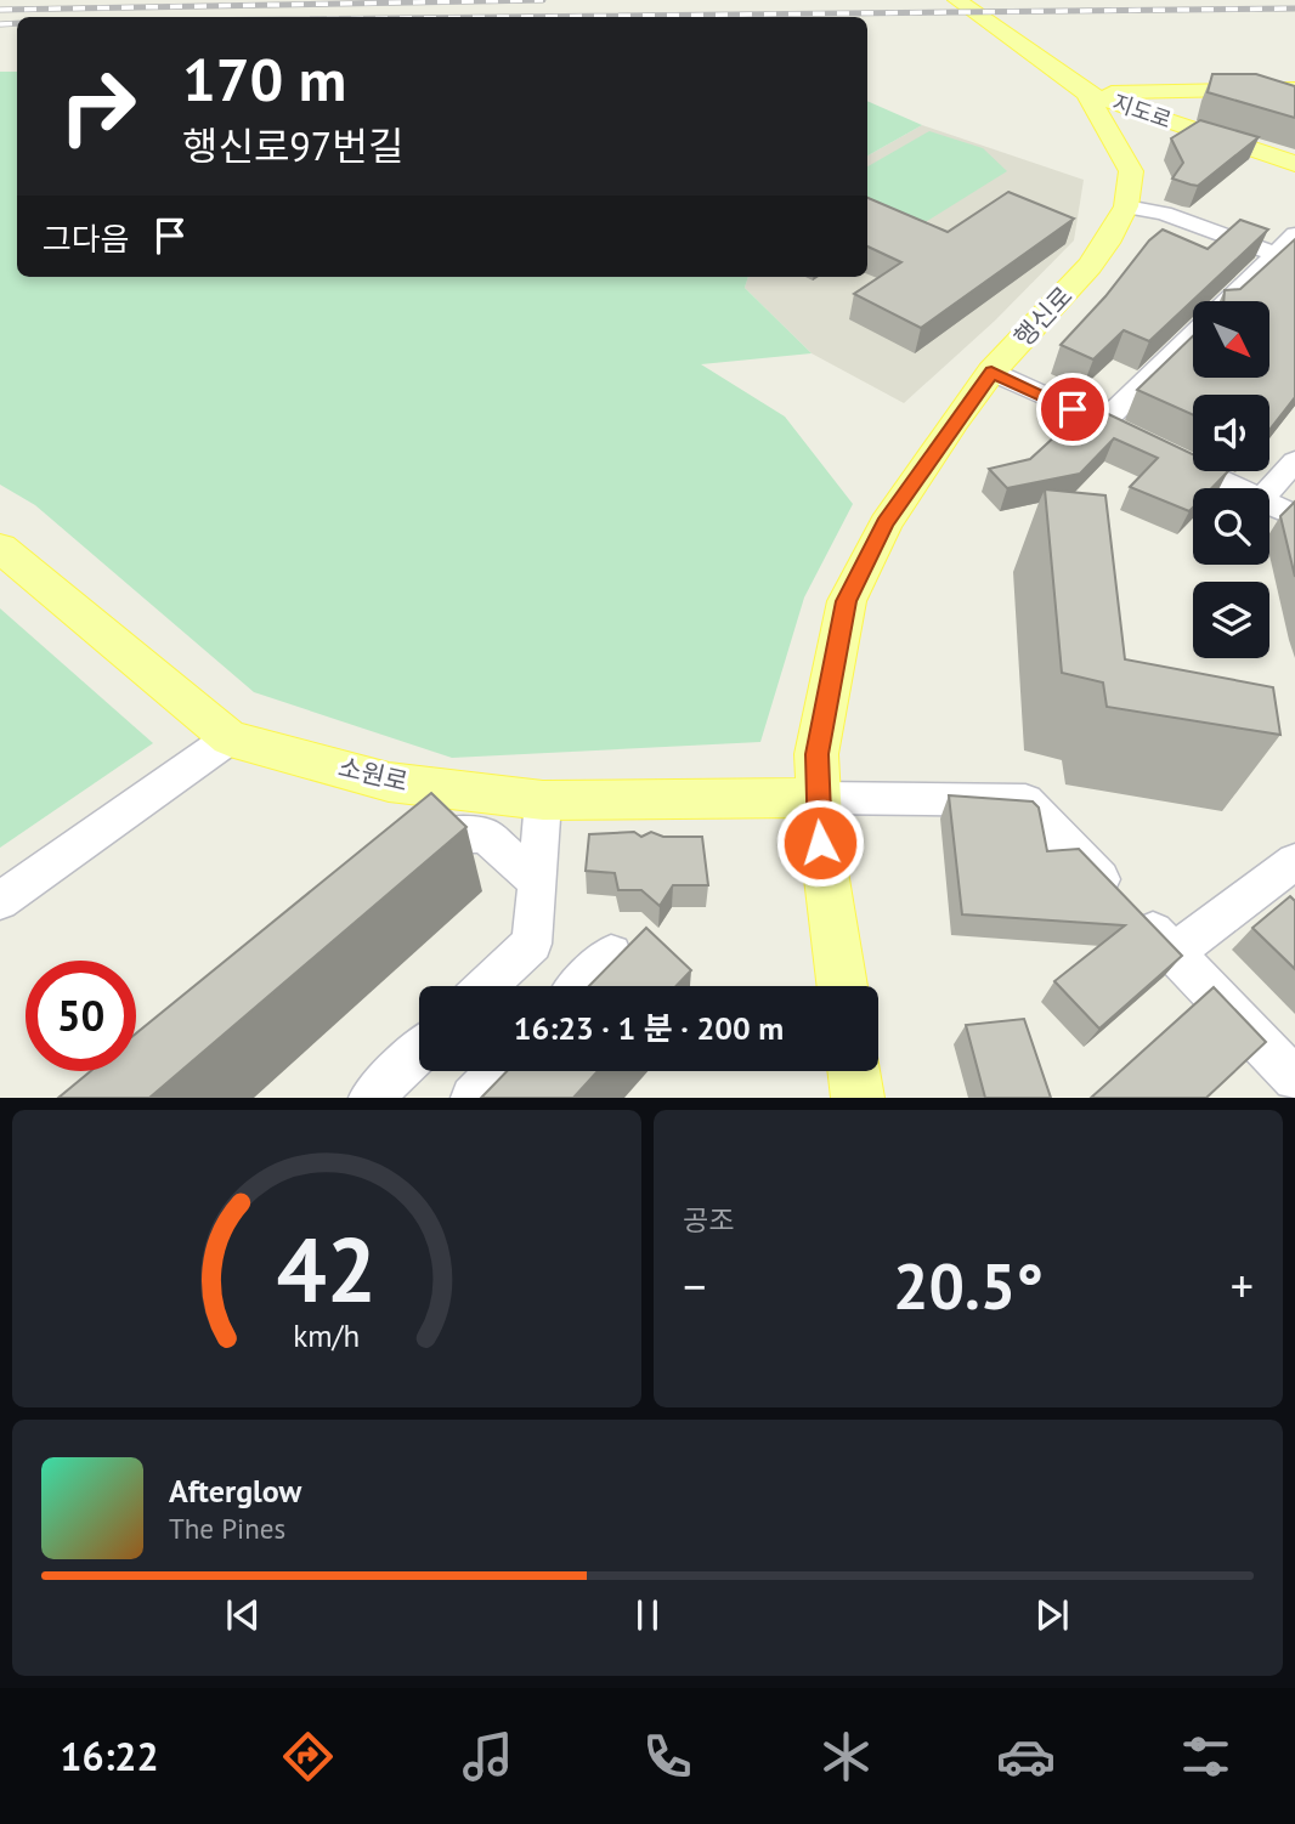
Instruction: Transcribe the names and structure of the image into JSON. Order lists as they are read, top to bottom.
{
  "streets": {
    "main road": ["지도로", "행신로", "소원로"]
  },
  "crossings": [
    ["지도로", "행신로"],
    ["행신로", "소원로"]
  ],
  "north": "bottom right",
  "page": {
    "turn": ["170 m", "행신로97번길"],
    "then": "그다음",
    "limit": "50",
    "trip": "16:23 · 1 분 · 200 m",
    "tile": "공조",
    "heat": ["−", "20.5°", "+"],
    "song": ["Afterglow", "The Pines"],
    "tabs": "16:22",
    "gauge": ["42", "km/h"]
  }
}
